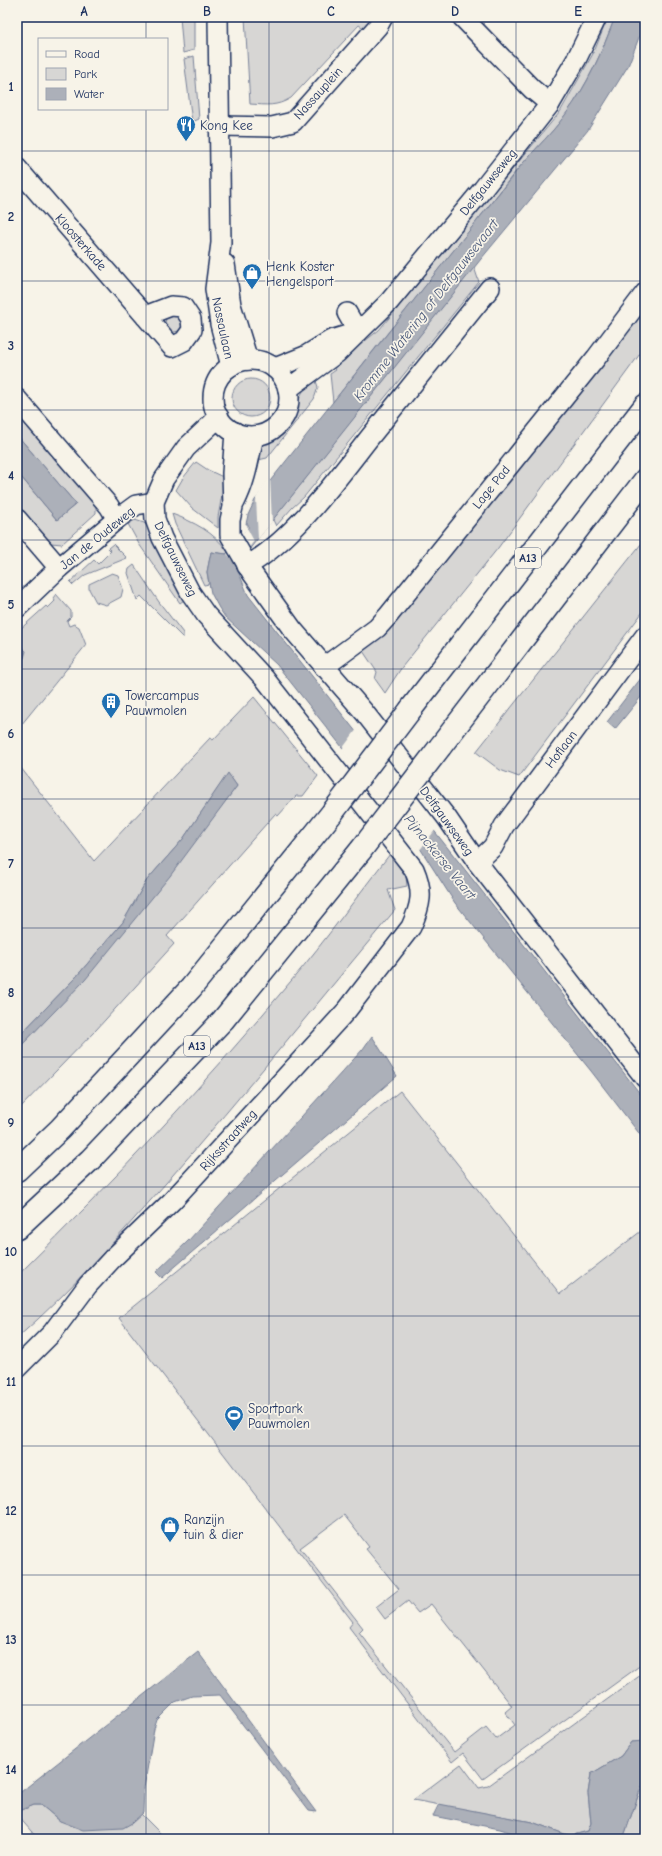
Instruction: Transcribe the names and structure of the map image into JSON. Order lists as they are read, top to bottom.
{
  "streets": {
    "highway": ["A13"],
    "street": [
      "Nassauplein",
      "Delfgauwseweg",
      "Kloosterkade",
      "Nassaulaan",
      "Lage Pad",
      "Jan de Oudeweg",
      "Hoflaan",
      "Rijksstraatweg"
    ]
  },
  "crossings": [
    ["Nassauplein", "Nassaulaan"],
    ["Delfgauwseweg", "Nassaulaan"],
    ["Delfgauwseweg", "Lage Pad"],
    ["Delfgauwseweg", "Jan de Oudeweg"],
    ["Delfgauwseweg", "Hoflaan"],
    ["Delfgauwseweg", "Rijksstraatweg"]
  ],
  "water": ["Kromme Watering of Delfgauwsevaart", "Pijnackerse Vaart"],
  "places": {
    "restaurant": ["Kong Kee"],
    "shop": ["Henk Koster Hengelsport", "Ranzijn tuin & dier"],
    "building": ["Towercampus Pauwmolen"],
    "sports": ["Sportpark Pauwmolen"]
  },
  "legend": ["Road", "Park", "Water"],
  "grid": {
    "columns": [
      "A",
      "B",
      "C",
      "D",
      "E"
    ],
    "rows": [
      "1",
      "2",
      "3",
      "4",
      "5",
      "6",
      "7",
      "8",
      "9",
      "10",
      "11",
      "12",
      "13",
      "14"
    ]
  }
}
